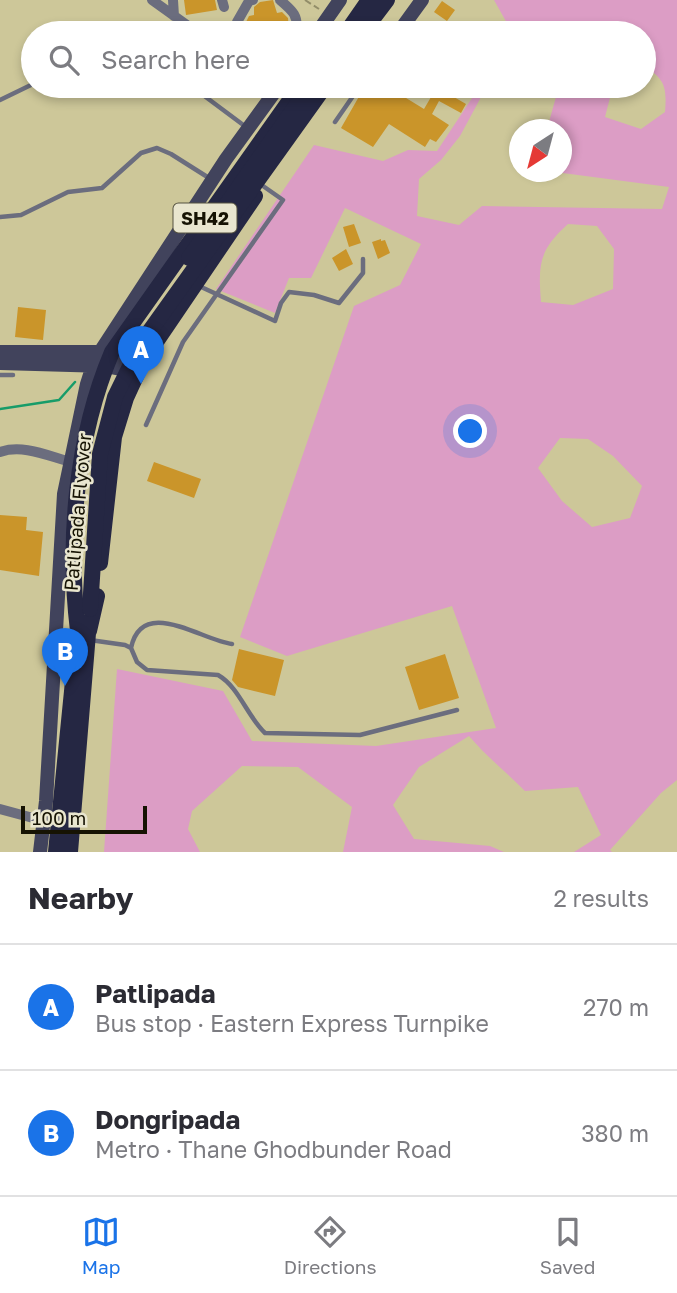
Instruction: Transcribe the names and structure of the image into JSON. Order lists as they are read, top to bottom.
{
  "streets": {
    "main road": ["SH42", "Patlipada Flyover"]
  },
  "crossings": [
    ["SH42", "Patlipada Flyover"]
  ],
  "scale_bar": "100 m",
  "north": "bottom left",
  "page": {
    "search": "Search here",
    "pins": ["A", "B"],
    "scale": "100 m",
    "heading": ["Nearby", "2 results"],
    "list": [
      {
        "mark": "A",
        "name": "Patlipada",
        "note": "Bus stop · Eastern Express Turnpike",
        "value": "270 m"
      },
      {
        "mark": "B",
        "name": "Dongripada",
        "note": "Metro · Thane Ghodbunder Road",
        "value": "380 m"
      }
    ],
    "nav": ["Map", "Directions", "Saved"]
  }
}
